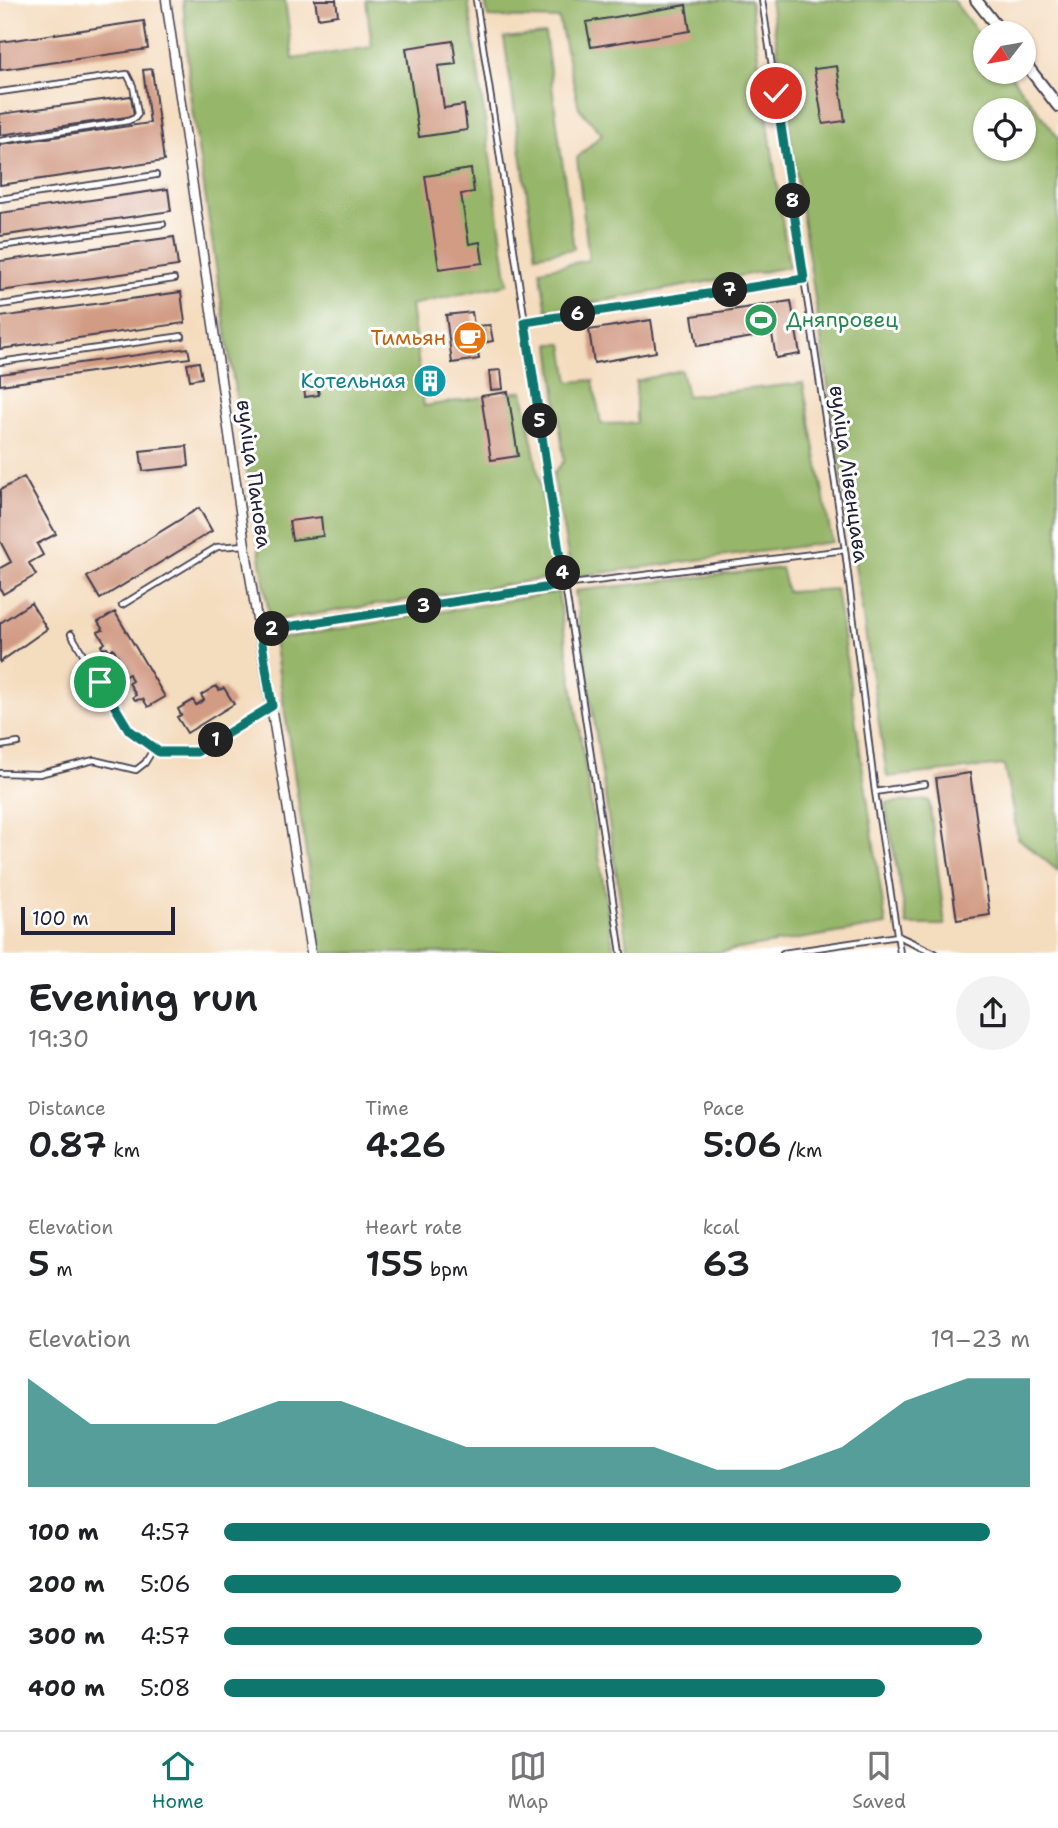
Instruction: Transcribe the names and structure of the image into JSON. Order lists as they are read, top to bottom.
{
  "streets": {
    "street": ["вуліца Панова"],
    "lane": ["вуліца Лівенцава"]
  },
  "places": {
    "sports": ["Дняпровец"],
    "cafe": ["Тимьян"],
    "building": ["Котельная"]
  },
  "scale_bar": "100 m",
  "north": "bottom left",
  "page": {
    "pins": [
      "8",
      "7",
      "6",
      "5",
      "4",
      "3",
      "2",
      "1"
    ],
    "scale": "100 m",
    "heading": ["Evening run", "19:30"],
    "stats": [
      ["Distance", "0.87 km"],
      ["Time", "4:26"],
      ["Pace", "5:06 /km"],
      ["Elevation", "5 m"],
      ["Heart rate", "155 bpm"],
      ["kcal", "63"]
    ],
    "chart": ["Elevation", "19–23 m"],
    "list": [
      {
        "name": "100 m",
        "note": "4:57"
      },
      {
        "name": "200 m",
        "note": "5:06"
      },
      {
        "name": "300 m",
        "note": "4:57"
      },
      {
        "name": "400 m",
        "note": "5:08"
      }
    ],
    "tabs": ["Home", "Map", "Saved"]
  }
}
